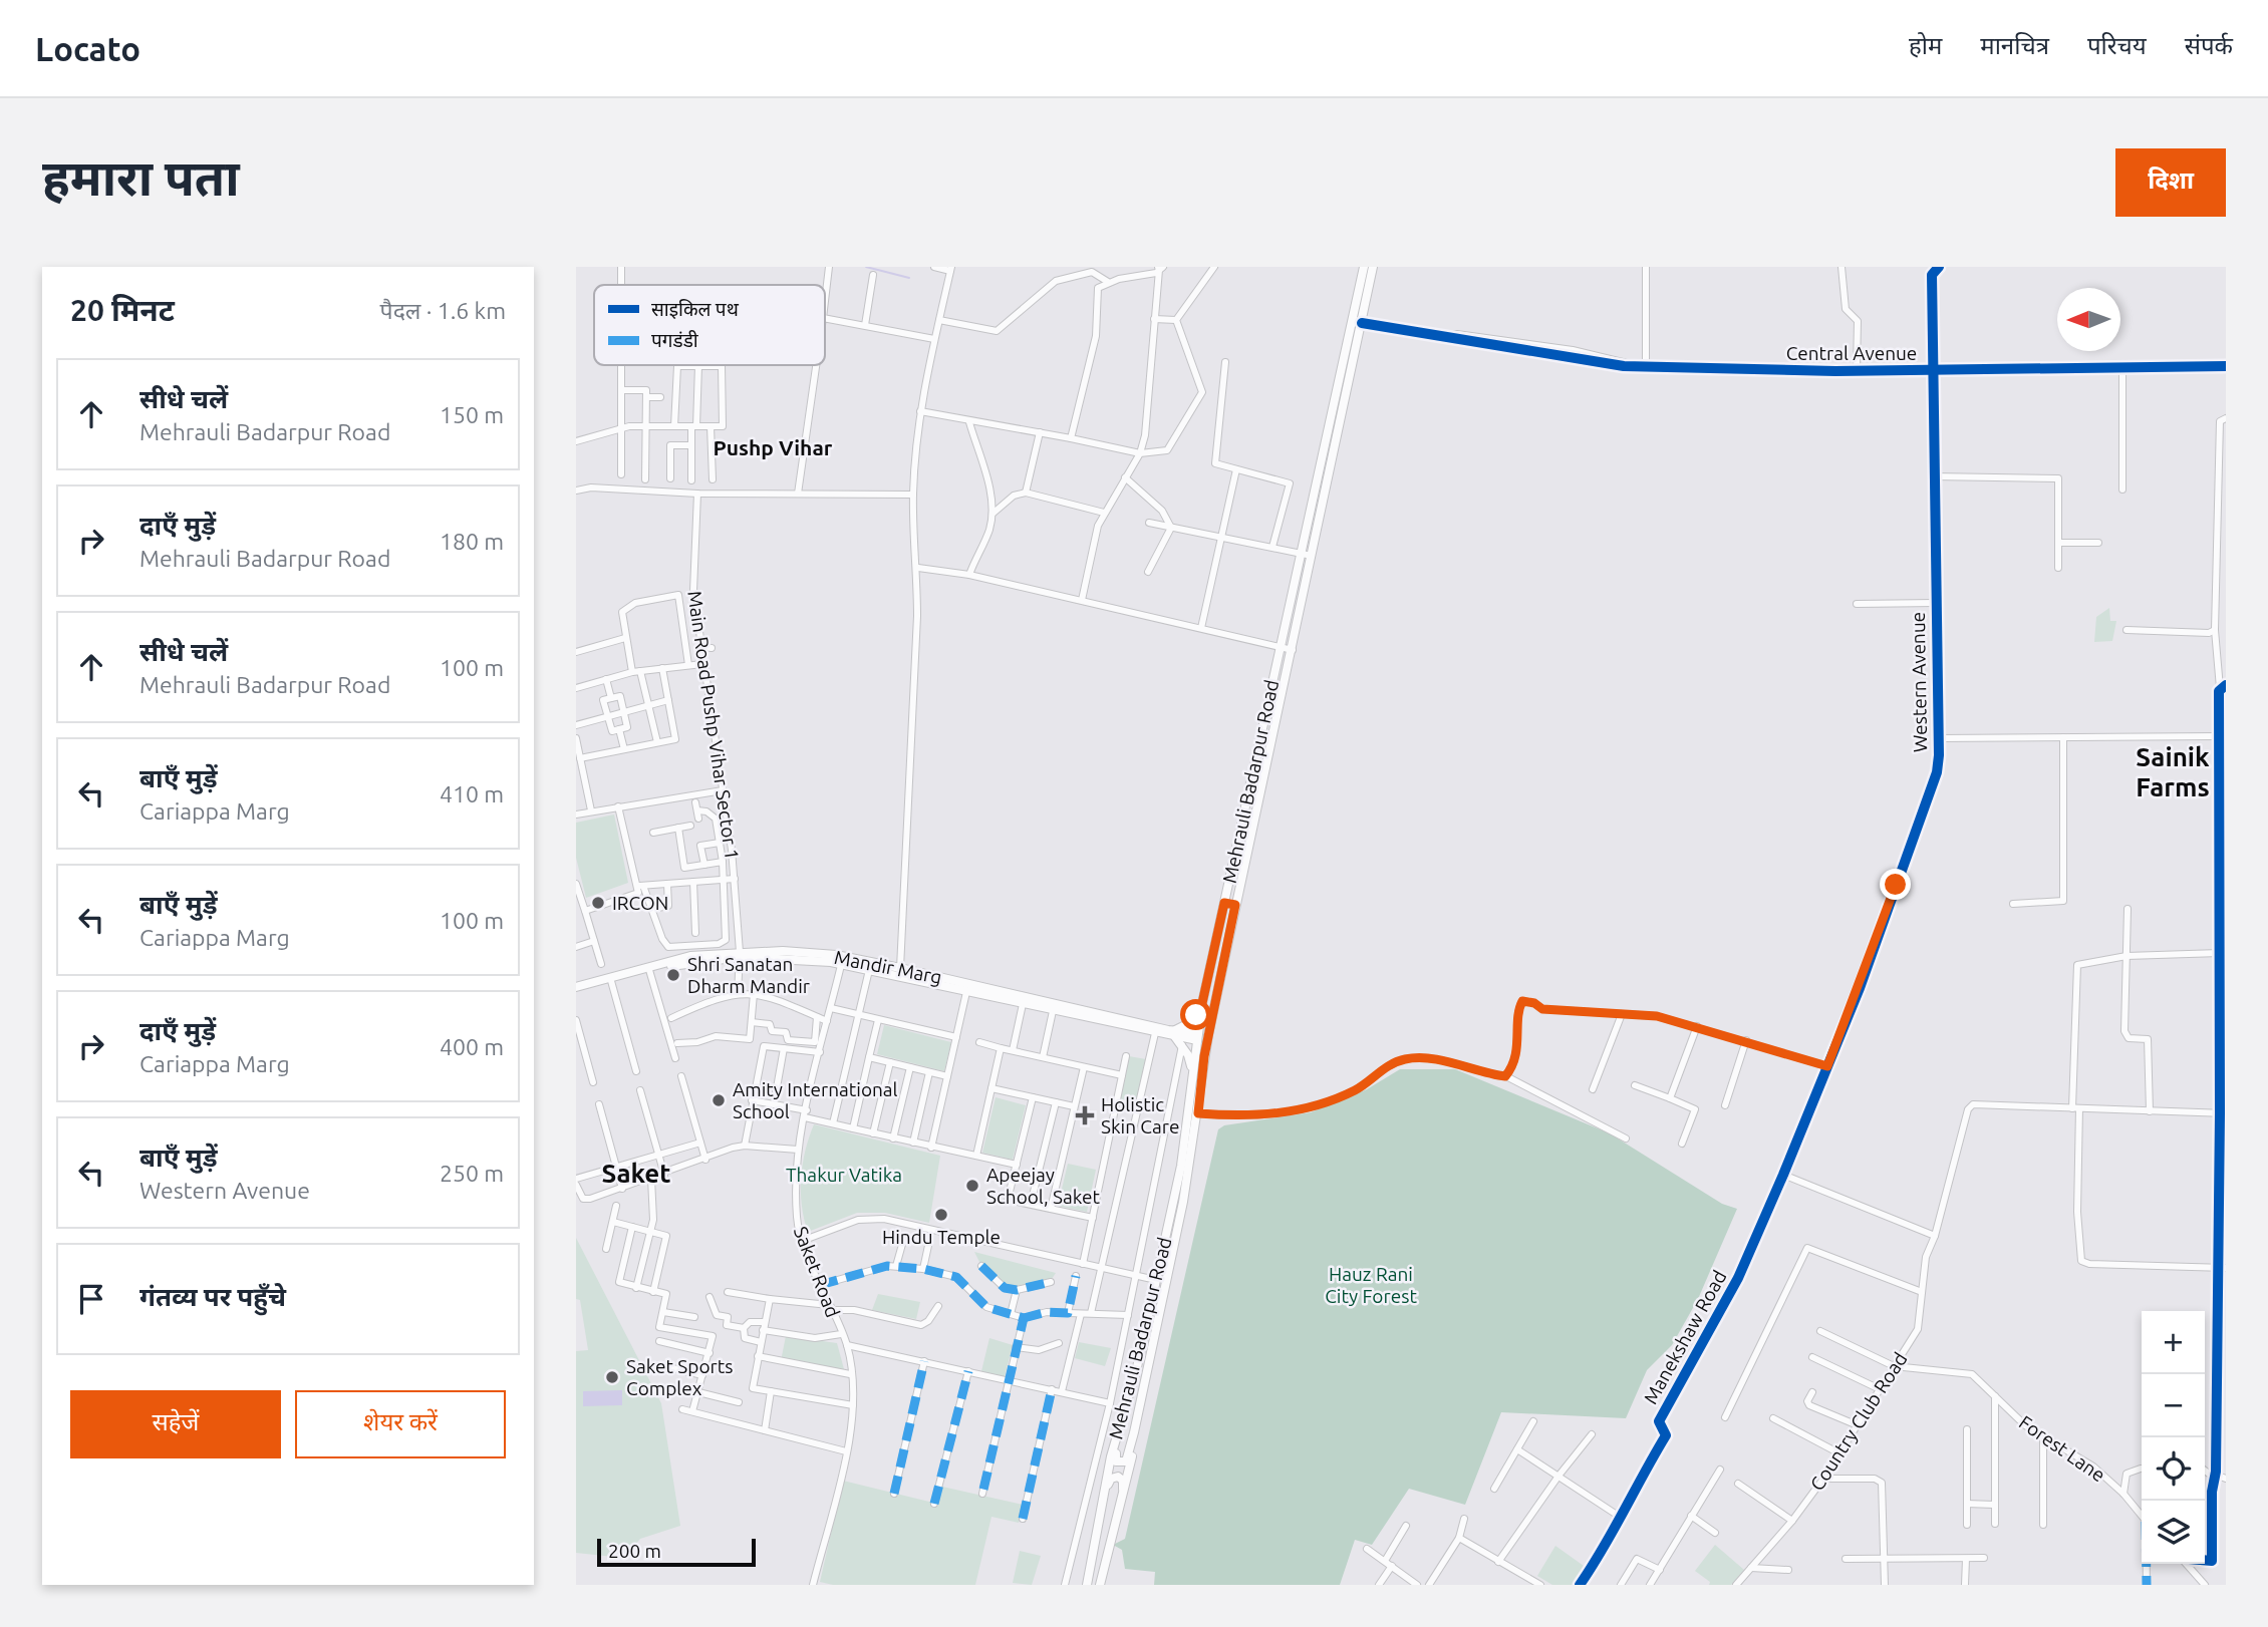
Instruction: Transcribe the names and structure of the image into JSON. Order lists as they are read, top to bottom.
{
  "streets": {
    "main road": ["Mehrauli Badarpur Road", "Mandir Marg"],
    "street": [
      "Central Avenue",
      "Western Avenue",
      "Main Road Pushp Vihar Sector 1",
      "Saket Road",
      "Manekshaw Road",
      "Country Club Road",
      "Forest Lane"
    ]
  },
  "crossings": [
    ["Central Avenue", "Western Avenue"],
    ["Central Avenue", "Mehrauli Badarpur Road"],
    ["Western Avenue", "Manekshaw Road"],
    ["Main Road Pushp Vihar Sector 1", "Mandir Marg"],
    ["Mehrauli Badarpur Road", "Mandir Marg"],
    ["Mandir Marg", "Saket Road"],
    ["Country Club Road", "Forest Lane"]
  ],
  "districts": ["Pushp Vihar", "Sainik Farms", "Saket"],
  "parks": ["Thakur Vatika", "Hauz Rani City Forest"],
  "places": {
    "other": [
      "IRCON",
      "Shri Sanatan Dharm Mandir",
      "Amity International School",
      "Apeejay School, Saket",
      "Hindu Temple",
      "Saket Sports Complex"
    ],
    "health": ["Holistic Skin Care"]
  },
  "legend": ["साइकिल पथ", "पगडंडी"],
  "scale_bar": "200 m",
  "north": "left",
  "page": {
    "header": "Locato",
    "nav": [
      "होम",
      "मानचित्र",
      "परिचय",
      "संपर्क"
    ],
    "buttons": [
      "दिशा",
      ["सहेजें", "शेयर करें"]
    ],
    "title": "हमारा पता",
    "heading": ["20 मिनट", "पैदल · 1.6 km"],
    "list": [
      ["सीधे चलें", "Mehrauli Badarpur Road", "150 m"],
      ["दाएँ मुड़ें", "Mehrauli Badarpur Road", "180 m"],
      ["सीधे चलें", "Mehrauli Badarpur Road", "100 m"],
      ["बाएँ मुड़ें", "Cariappa Marg", "410 m"],
      ["बाएँ मुड़ें", "Cariappa Marg", "100 m"],
      ["दाएँ मुड़ें", "Cariappa Marg", "400 m"],
      ["बाएँ मुड़ें", "Western Avenue", "250 m"],
      "गंतव्य पर पहुँचे"
    ],
    "map_buttons": ["+", "−"],
    "scale": "200 m"
  }
}
